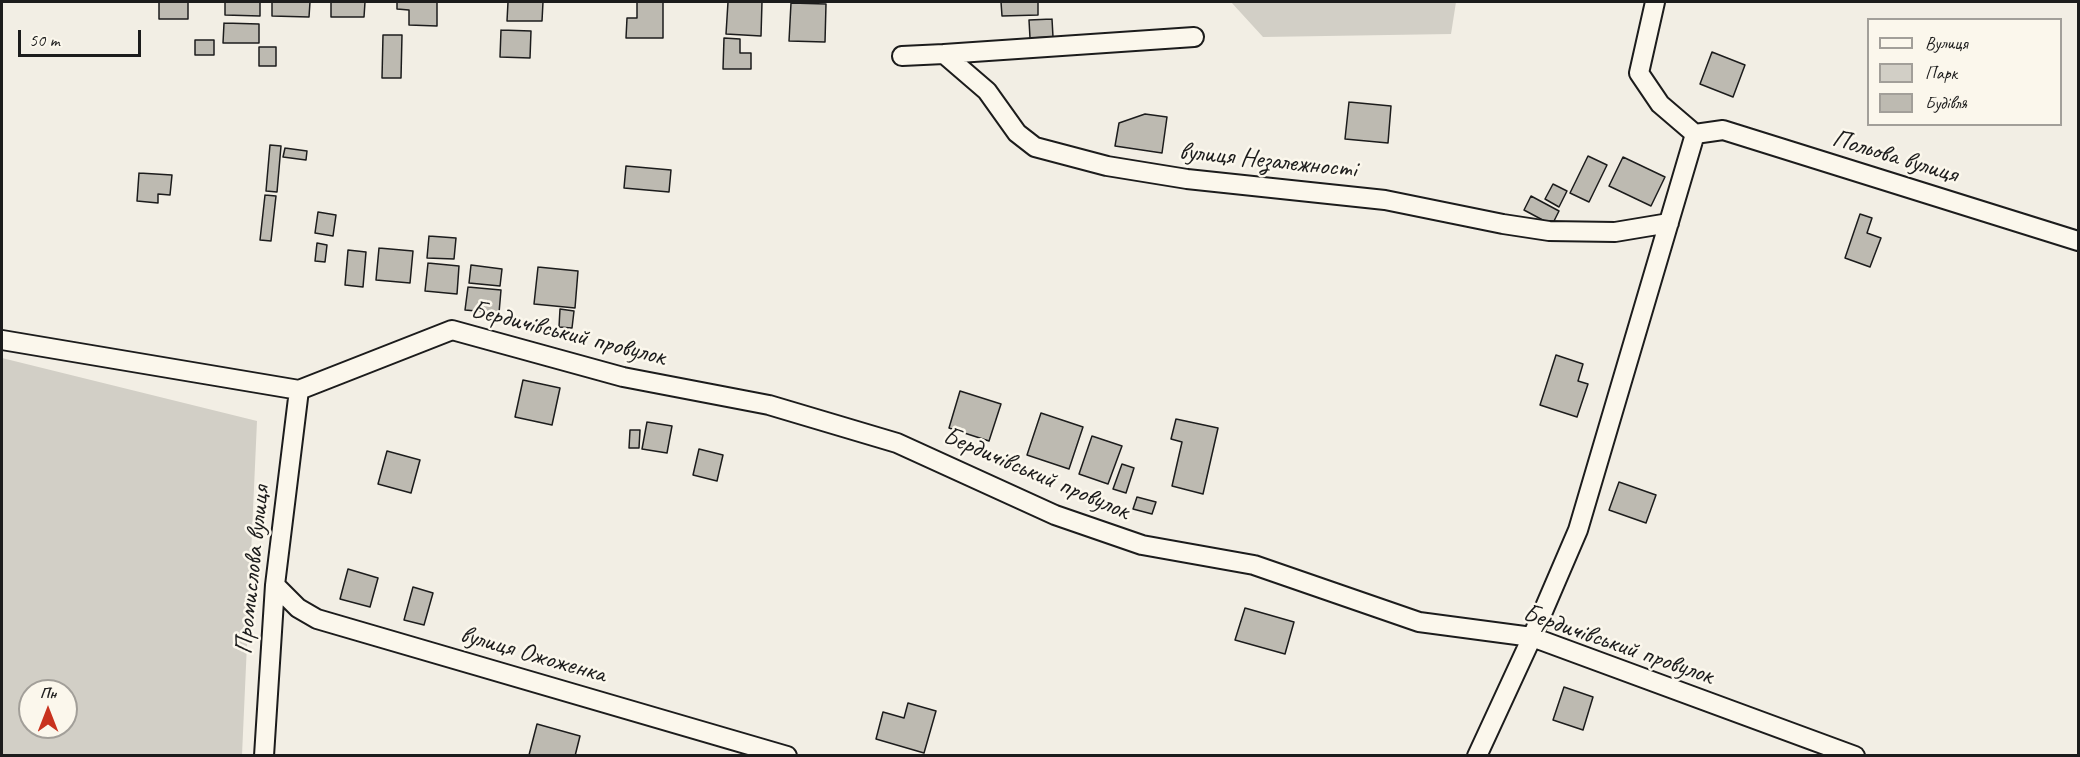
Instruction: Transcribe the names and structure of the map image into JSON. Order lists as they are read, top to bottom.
{
  "streets": {
    "street": [
      "Польова вулиця",
      "вулиця Незалежності",
      "Бердичівський провулок",
      "Промислова вулиця",
      "вулиця Ожоженка"
    ]
  },
  "crossings": [
    ["Бердичівський провулок", "Промислова вулиця"],
    ["Промислова вулиця", "вулиця Ожоженка"]
  ],
  "legend": ["Вулиця", "Парк", "Будівля"],
  "scale_bar": "50 m",
  "north": "top"
}
